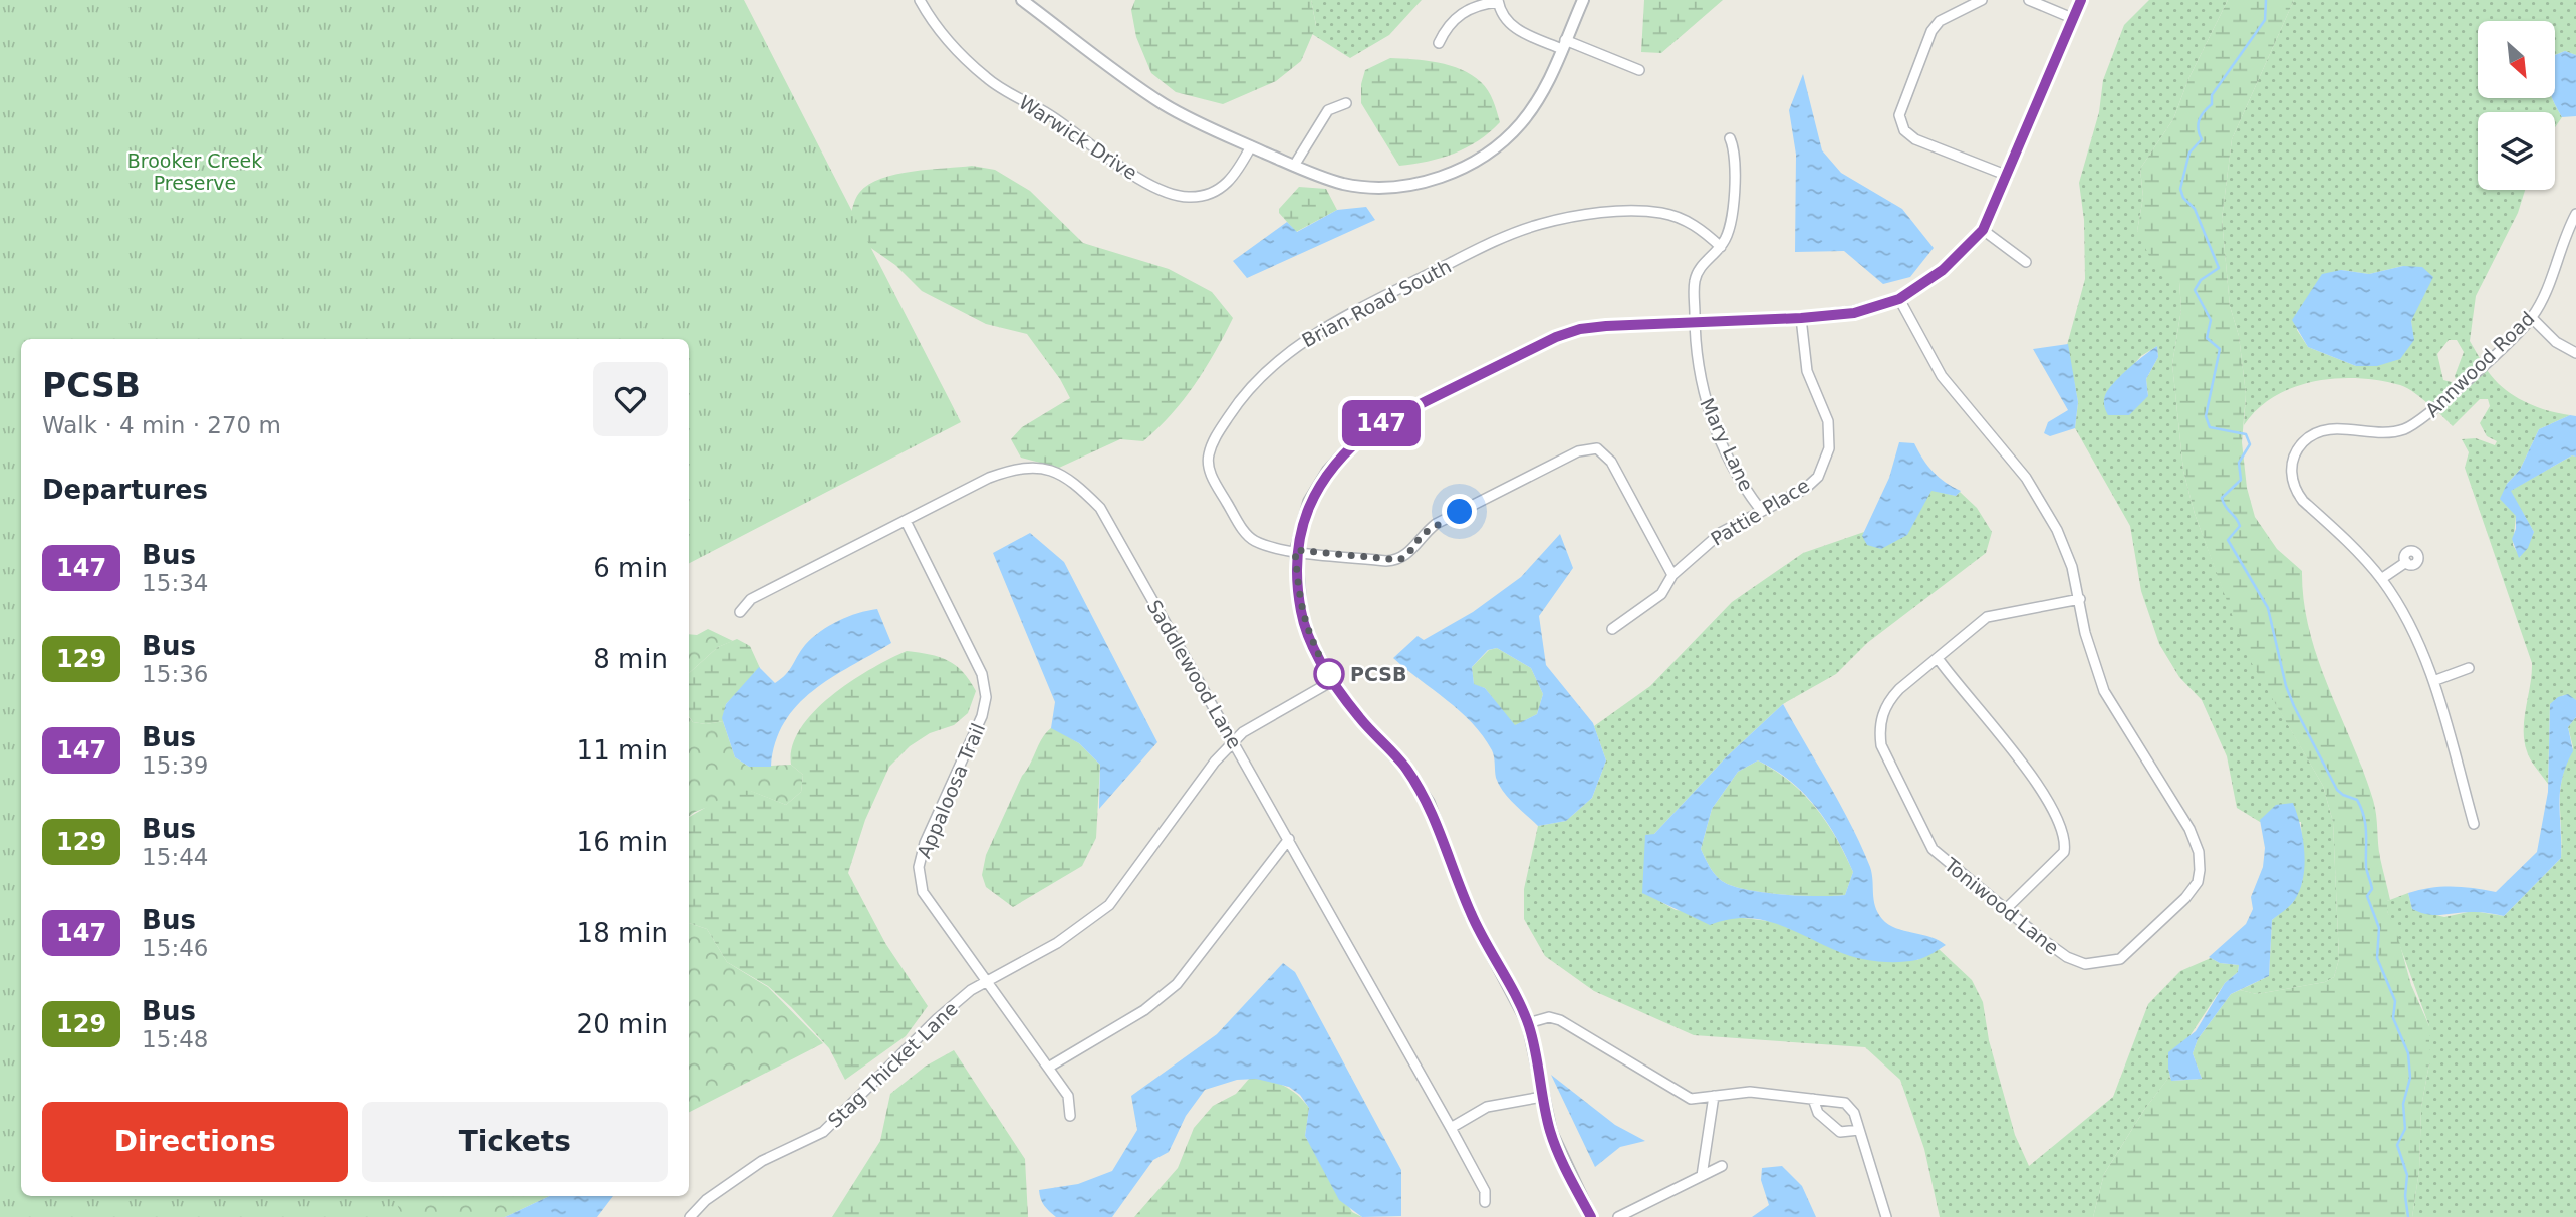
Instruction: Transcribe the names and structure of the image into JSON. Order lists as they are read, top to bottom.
{
  "streets": {
    "street": [
      "Warwick Drive",
      "Brian Road South",
      "Annwood Road",
      "Mary Lane",
      "Pattie Place",
      "Saddlewood Lane",
      "Appaloosa Trail",
      "Toniwood Lane",
      "Stag Thicket Lane"
    ]
  },
  "crossings": [
    ["Brian Road South", "Mary Lane"],
    ["Brian Road South", "Pattie Place"],
    ["Mary Lane", "Pattie Place"],
    ["Saddlewood Lane", "Appaloosa Trail"],
    ["Saddlewood Lane", "Stag Thicket Lane"],
    ["Appaloosa Trail", "Stag Thicket Lane"]
  ],
  "parks": ["Brooker Creek Preserve"],
  "places": ["PCSB"],
  "lines": ["bus line 147"],
  "north": "bottom right",
  "page": {
    "on_map": "147",
    "heading": [
      ["PCSB", "Walk · 4 min · 270 m"],
      "Departures"
    ],
    "list": [
      {
        "mark": "147",
        "name": "Bus",
        "note": "15:34",
        "value": "6 min"
      },
      {
        "mark": "129",
        "name": "Bus",
        "note": "15:36",
        "value": "8 min"
      },
      {
        "mark": "147",
        "name": "Bus",
        "note": "15:39",
        "value": "11 min"
      },
      {
        "mark": "129",
        "name": "Bus",
        "note": "15:44",
        "value": "16 min"
      },
      {
        "mark": "147",
        "name": "Bus",
        "note": "15:46",
        "value": "18 min"
      },
      {
        "mark": "129",
        "name": "Bus",
        "note": "15:48",
        "value": "20 min"
      }
    ],
    "buttons": ["Directions", "Tickets"]
  }
}
